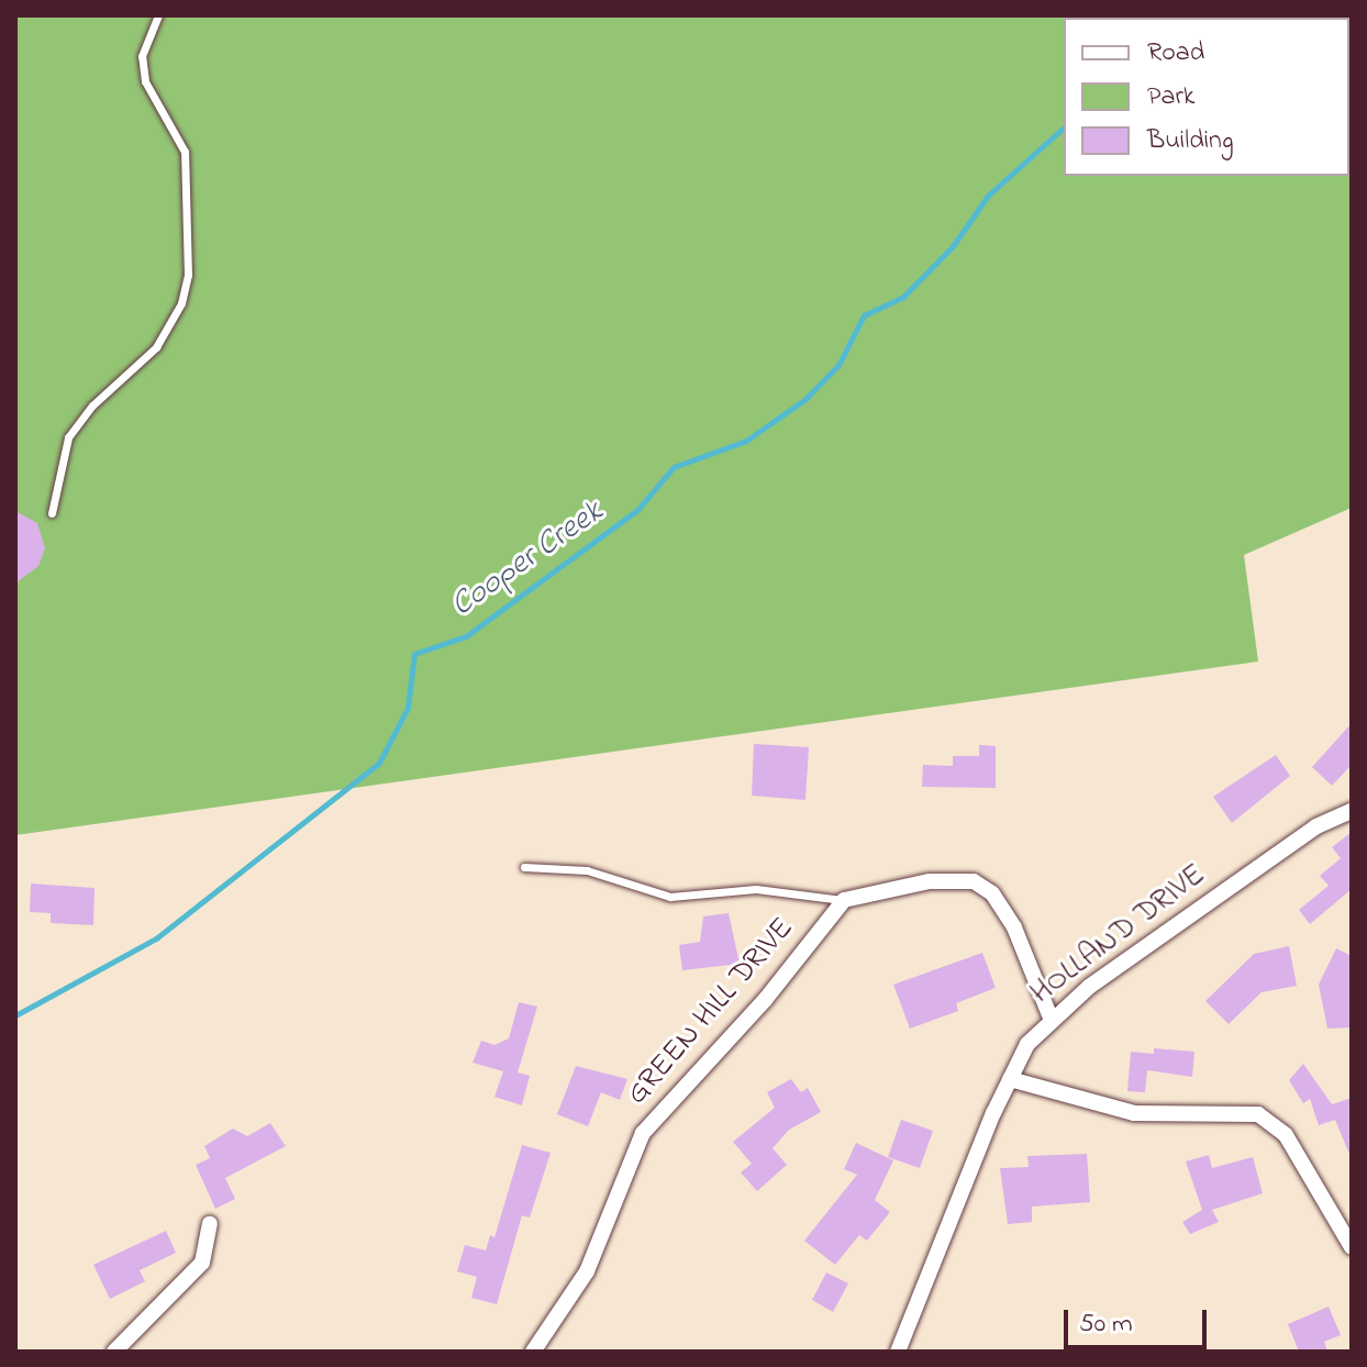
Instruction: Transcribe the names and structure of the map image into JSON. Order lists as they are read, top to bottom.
{
  "streets": {
    "street": ["HOLLAND DRIVE", "GREEN HILL DRIVE"]
  },
  "crossings": [
    ["HOLLAND DRIVE", "GREEN HILL DRIVE"]
  ],
  "water": ["Cooper Creek"],
  "legend": ["Road", "Park", "Building"],
  "scale_bar": "50 m"
}
